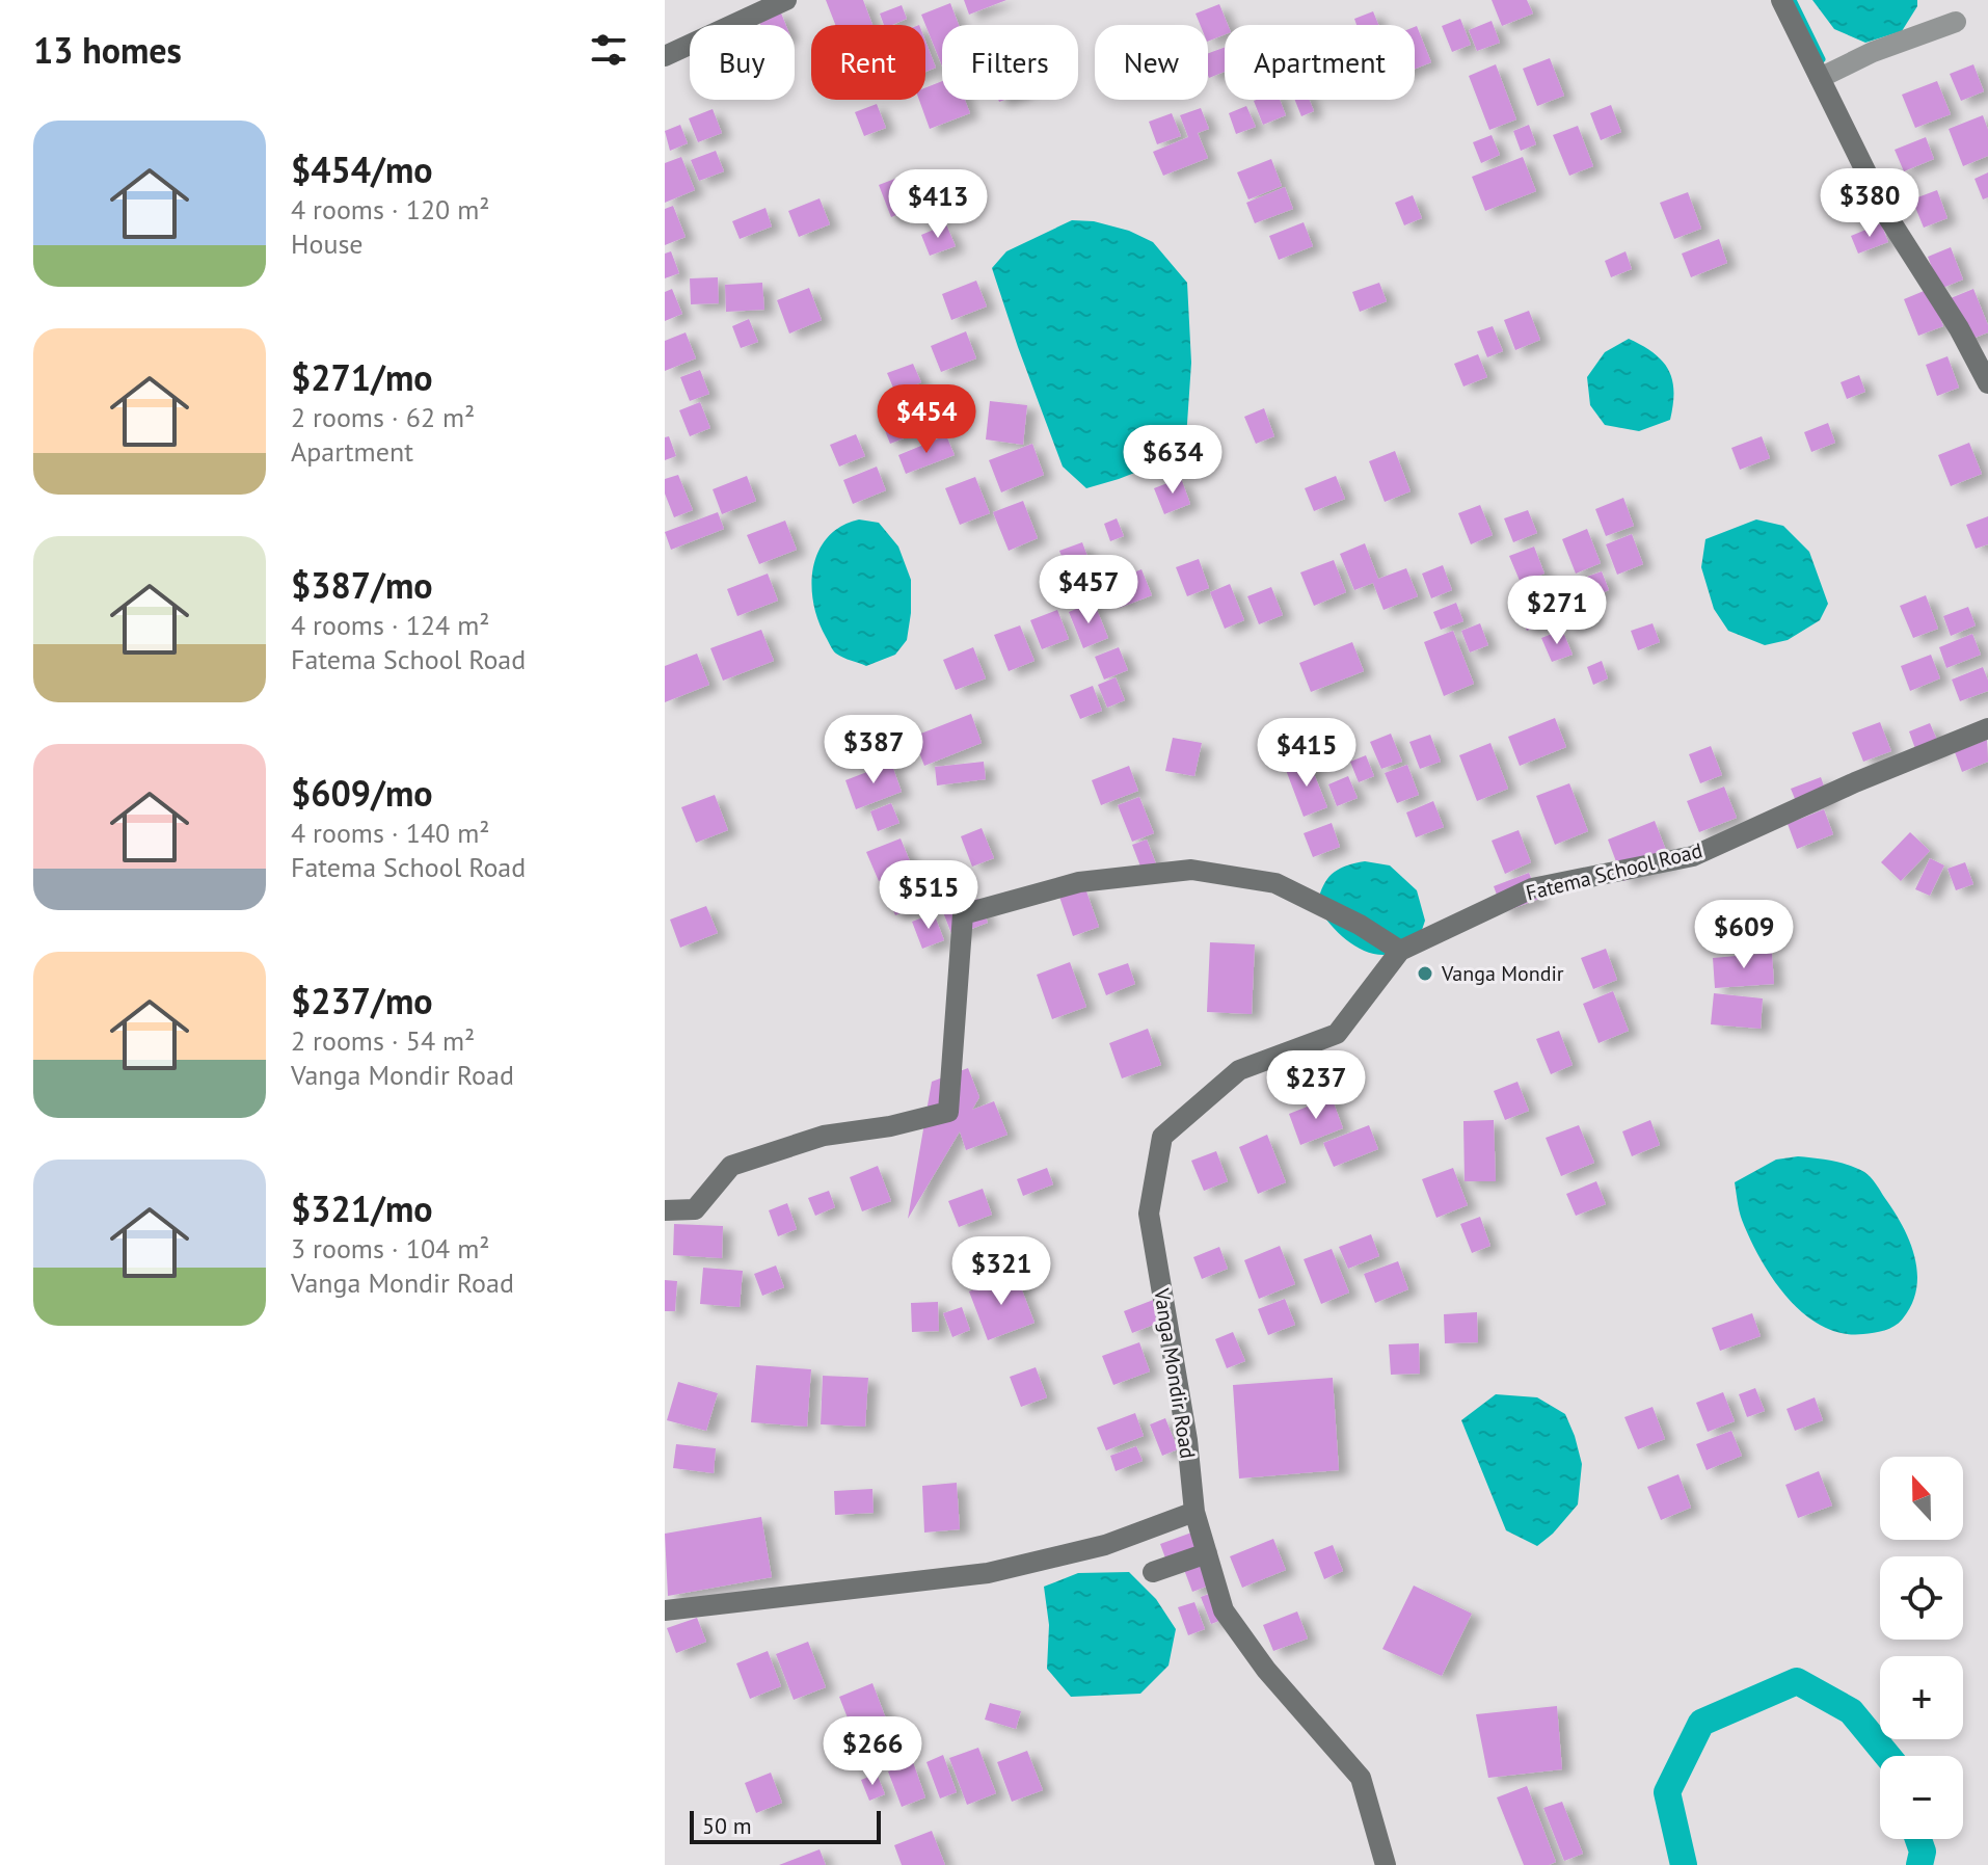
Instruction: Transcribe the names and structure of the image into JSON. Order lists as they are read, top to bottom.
{
  "streets": {
    "street": ["Fatema School Road", "Vanga Mondir Road"]
  },
  "crossings": [
    ["Fatema School Road", "Vanga Mondir Road"]
  ],
  "places": ["Vanga Mondir"],
  "scale_bar": "50 m",
  "north": "top",
  "page": {
    "heading": "13 homes",
    "chip": [
      "Buy",
      "Rent",
      "Filters",
      "New",
      "Apartment"
    ],
    "list": [
      {
        "name": "$454/mo",
        "note": "4 rooms · 120 m² · House"
      },
      {
        "name": "$271/mo",
        "note": "2 rooms · 62 m² · Apartment"
      },
      {
        "name": "$387/mo",
        "note": "4 rooms · 124 m² · Fatema School Road"
      },
      {
        "name": "$609/mo",
        "note": "4 rooms · 140 m² · Fatema School Road"
      },
      {
        "name": "$237/mo",
        "note": "2 rooms · 54 m² · Vanga Mondir Road"
      },
      {
        "name": "$321/mo",
        "note": "3 rooms · 104 m² · Vanga Mondir Road"
      }
    ],
    "price": [
      "$380",
      "$413",
      "$454",
      "$634",
      "$457",
      "$271",
      "$387",
      "$415",
      "$515",
      "$609",
      "$237",
      "$321",
      "$266"
    ],
    "map_buttons": ["+", "−"],
    "scale": "50 m"
  }
}
